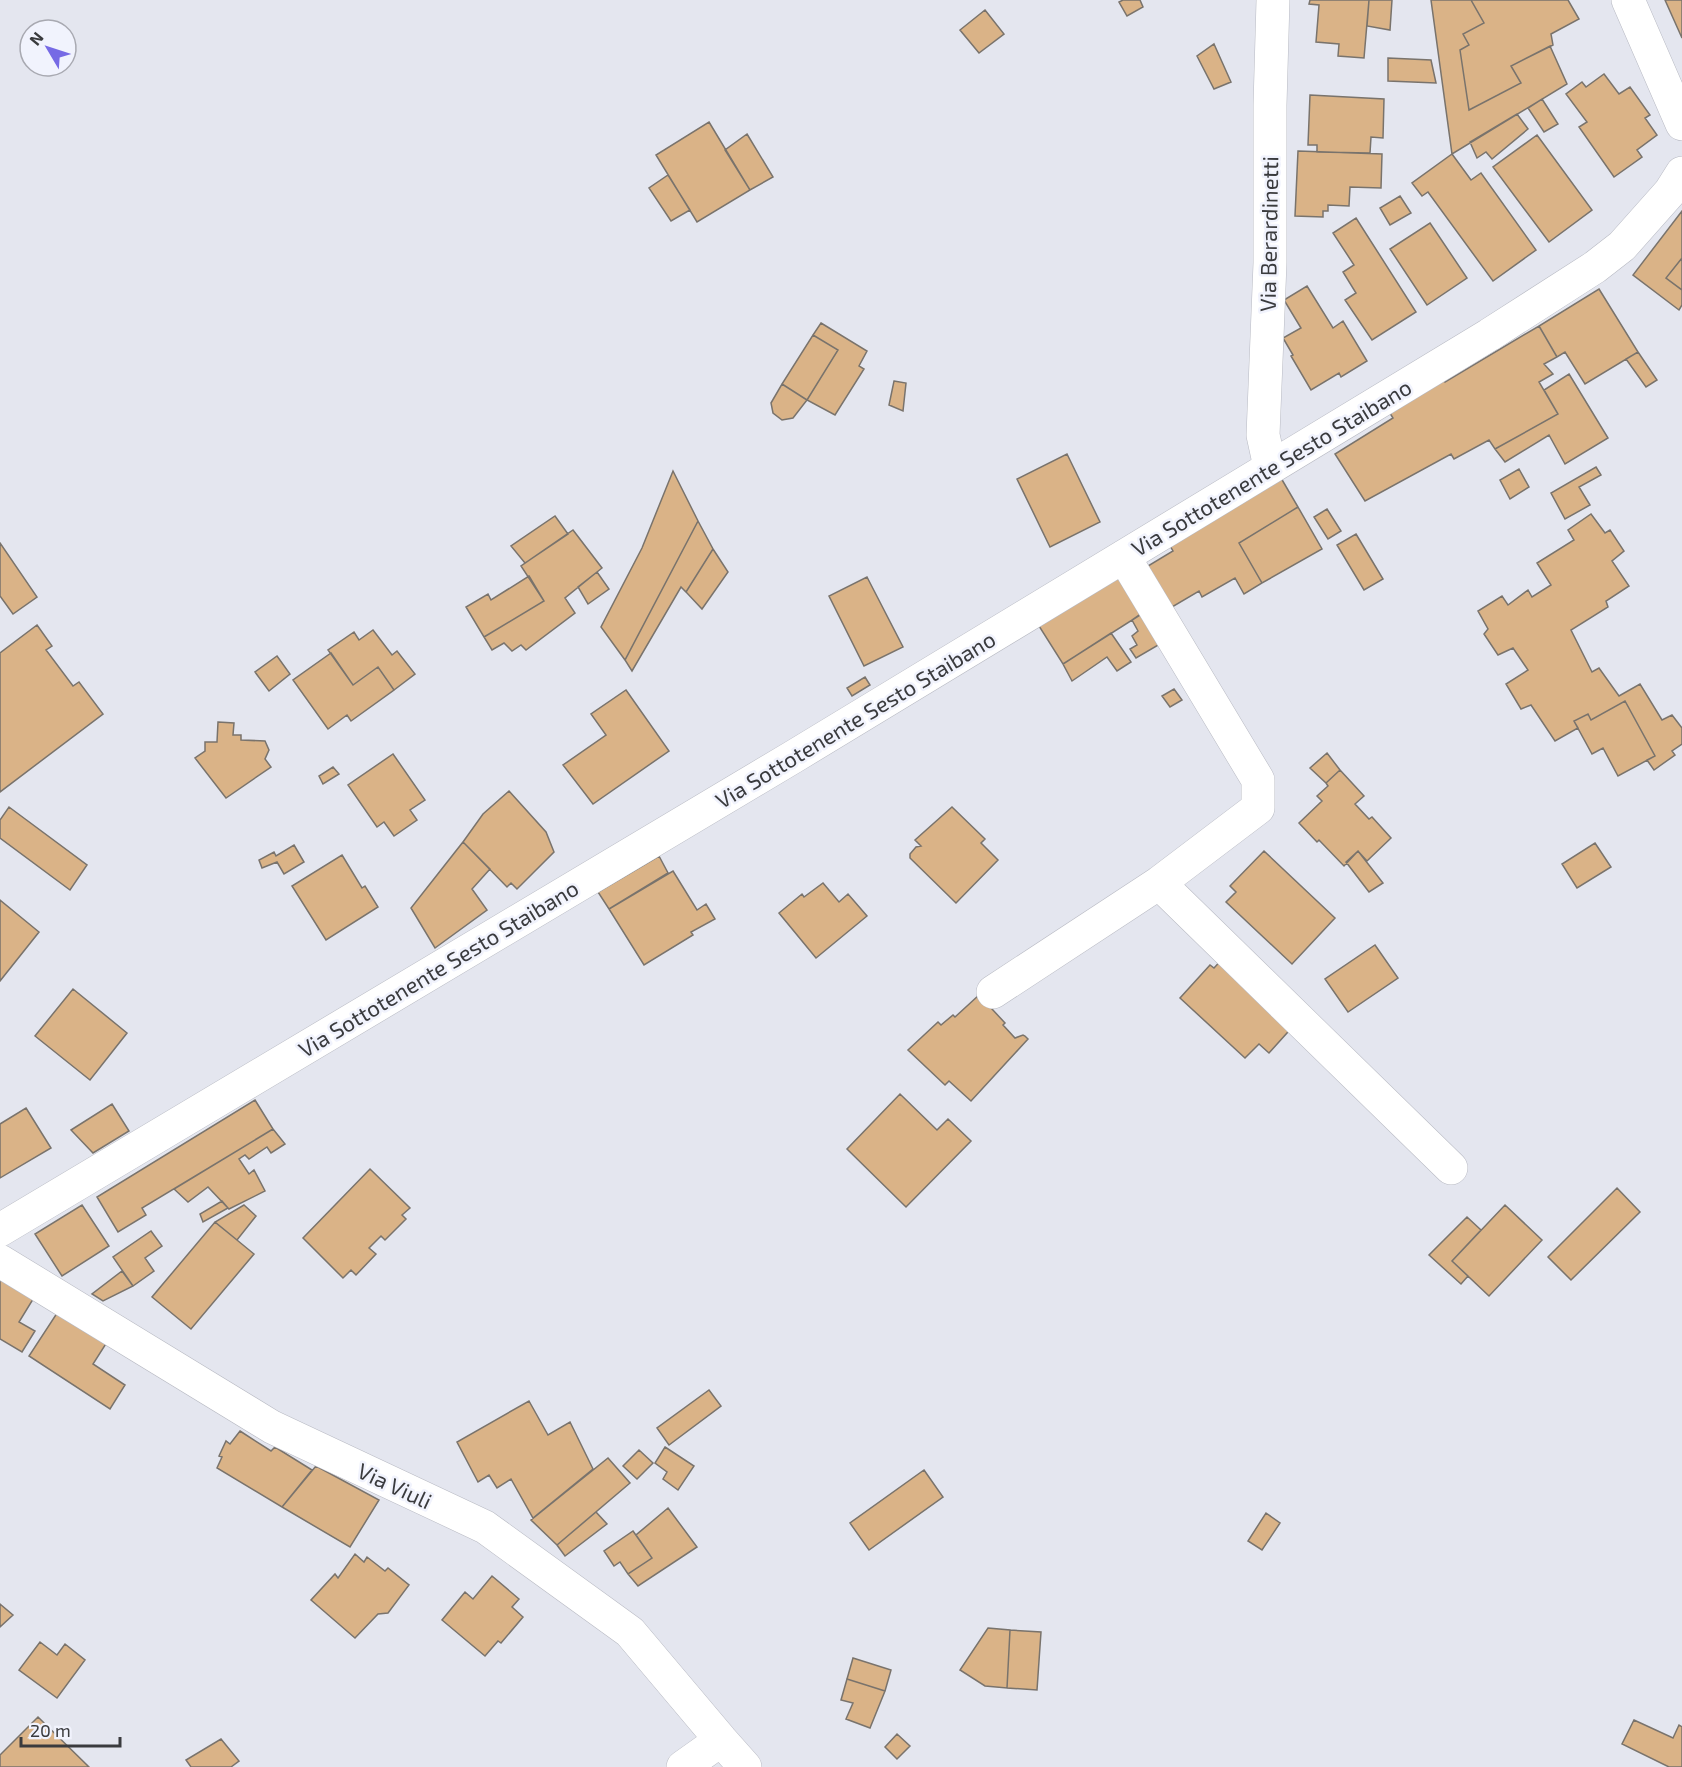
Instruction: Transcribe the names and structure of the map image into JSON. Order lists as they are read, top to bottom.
{
  "streets": {
    "street": ["Via Berardinetti", "Via Sottotenente Sesto Staibano", "Via Viuli"]
  },
  "crossings": [
    ["Via Berardinetti", "Via Sottotenente Sesto Staibano"]
  ],
  "scale_bar": "20 m",
  "north": "top left"
}
